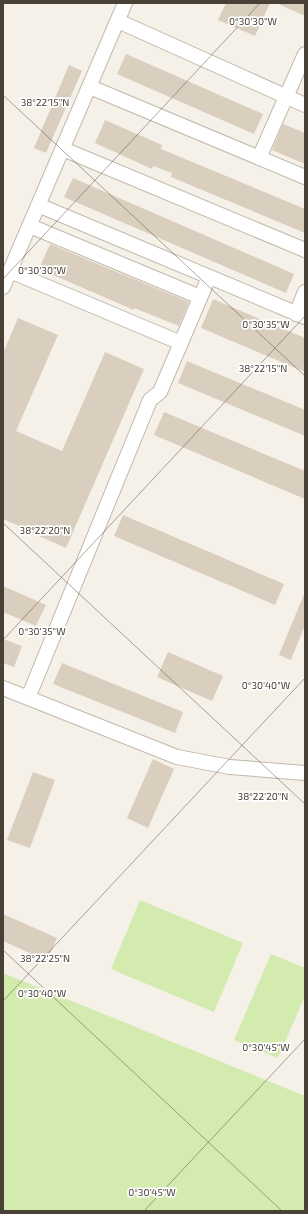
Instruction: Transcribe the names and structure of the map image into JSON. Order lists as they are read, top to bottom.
{
  "coordinates": [
    "0°30'30\"W",
    "38°22'15\"N",
    "0°30'35\"W",
    "38°22'20\"N",
    "0°30'40\"W",
    "38°22'25\"N",
    "0°30'45\"W"
  ]
}
